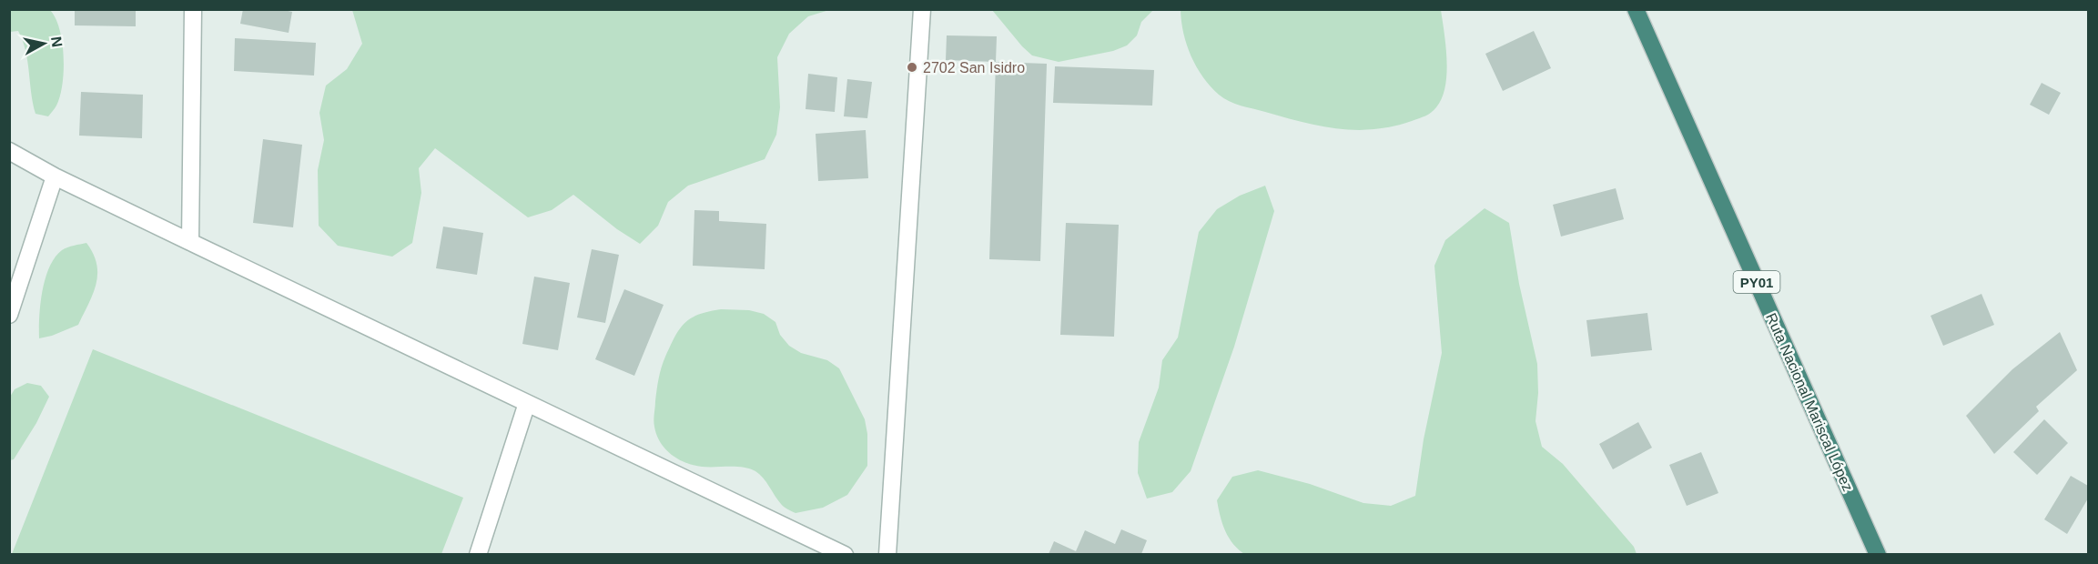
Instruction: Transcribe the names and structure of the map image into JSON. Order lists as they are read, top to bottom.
{
  "streets": {
    "highway": ["PY01", "Ruta Nacional Mariscal López"]
  },
  "places": ["2702 San Isidro"],
  "north": "right"
}
